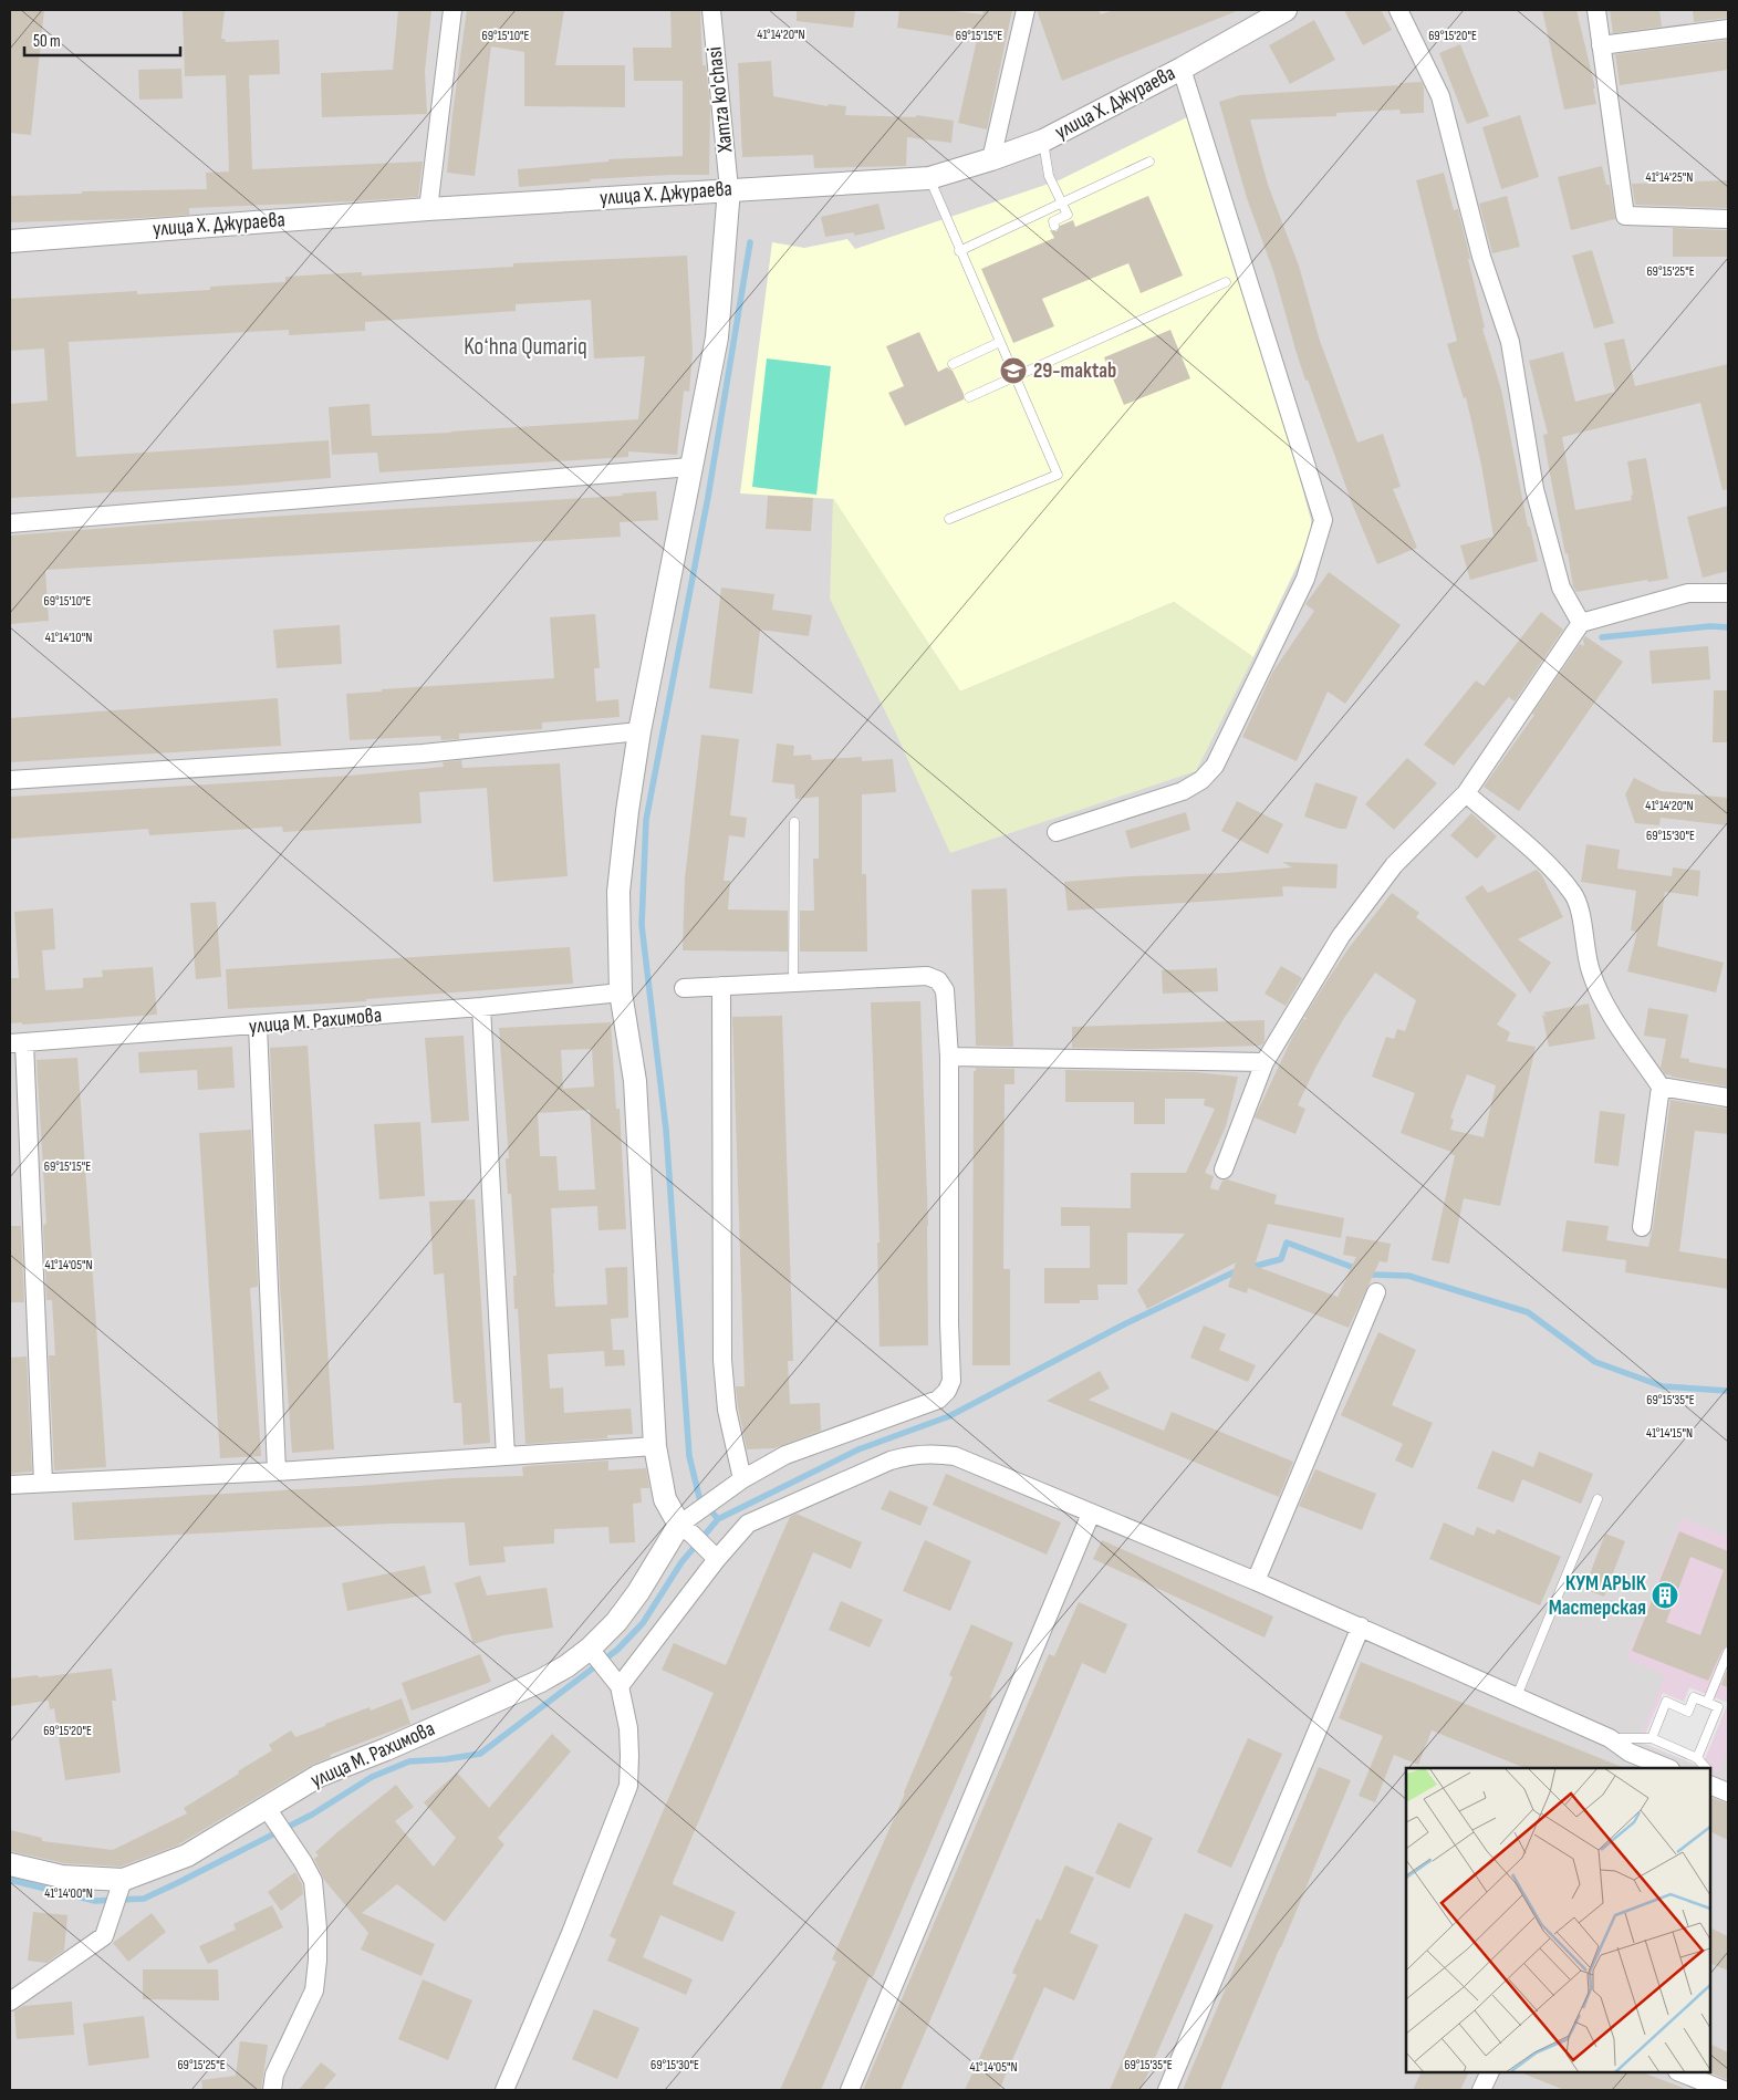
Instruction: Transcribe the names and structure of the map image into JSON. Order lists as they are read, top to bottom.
{
  "streets": {
    "street": ["Xamza ko'chasi", "улица Х. Джураева", "улица М. Рахимова"]
  },
  "crossings": [
    ["Xamza ko'chasi", "улица Х. Джураева"]
  ],
  "districts": ["Koʻhna Qumariq"],
  "places": {
    "school or university": ["29-maktab"],
    "building": ["КУМ АРЫК Мастерская"]
  },
  "scale_bar": "50 m",
  "coordinates": [
    "41°14'20\"N",
    "69°15'10\"E",
    "69°15'15\"E",
    "69°15'20\"E",
    "41°14'25\"N",
    "69°15'25\"E",
    "41°14'10\"N",
    "69°15'30\"E",
    "41°14'05\"N",
    "69°15'35\"E",
    "41°14'15\"N",
    "41°14'00\"N"
  ]
}
